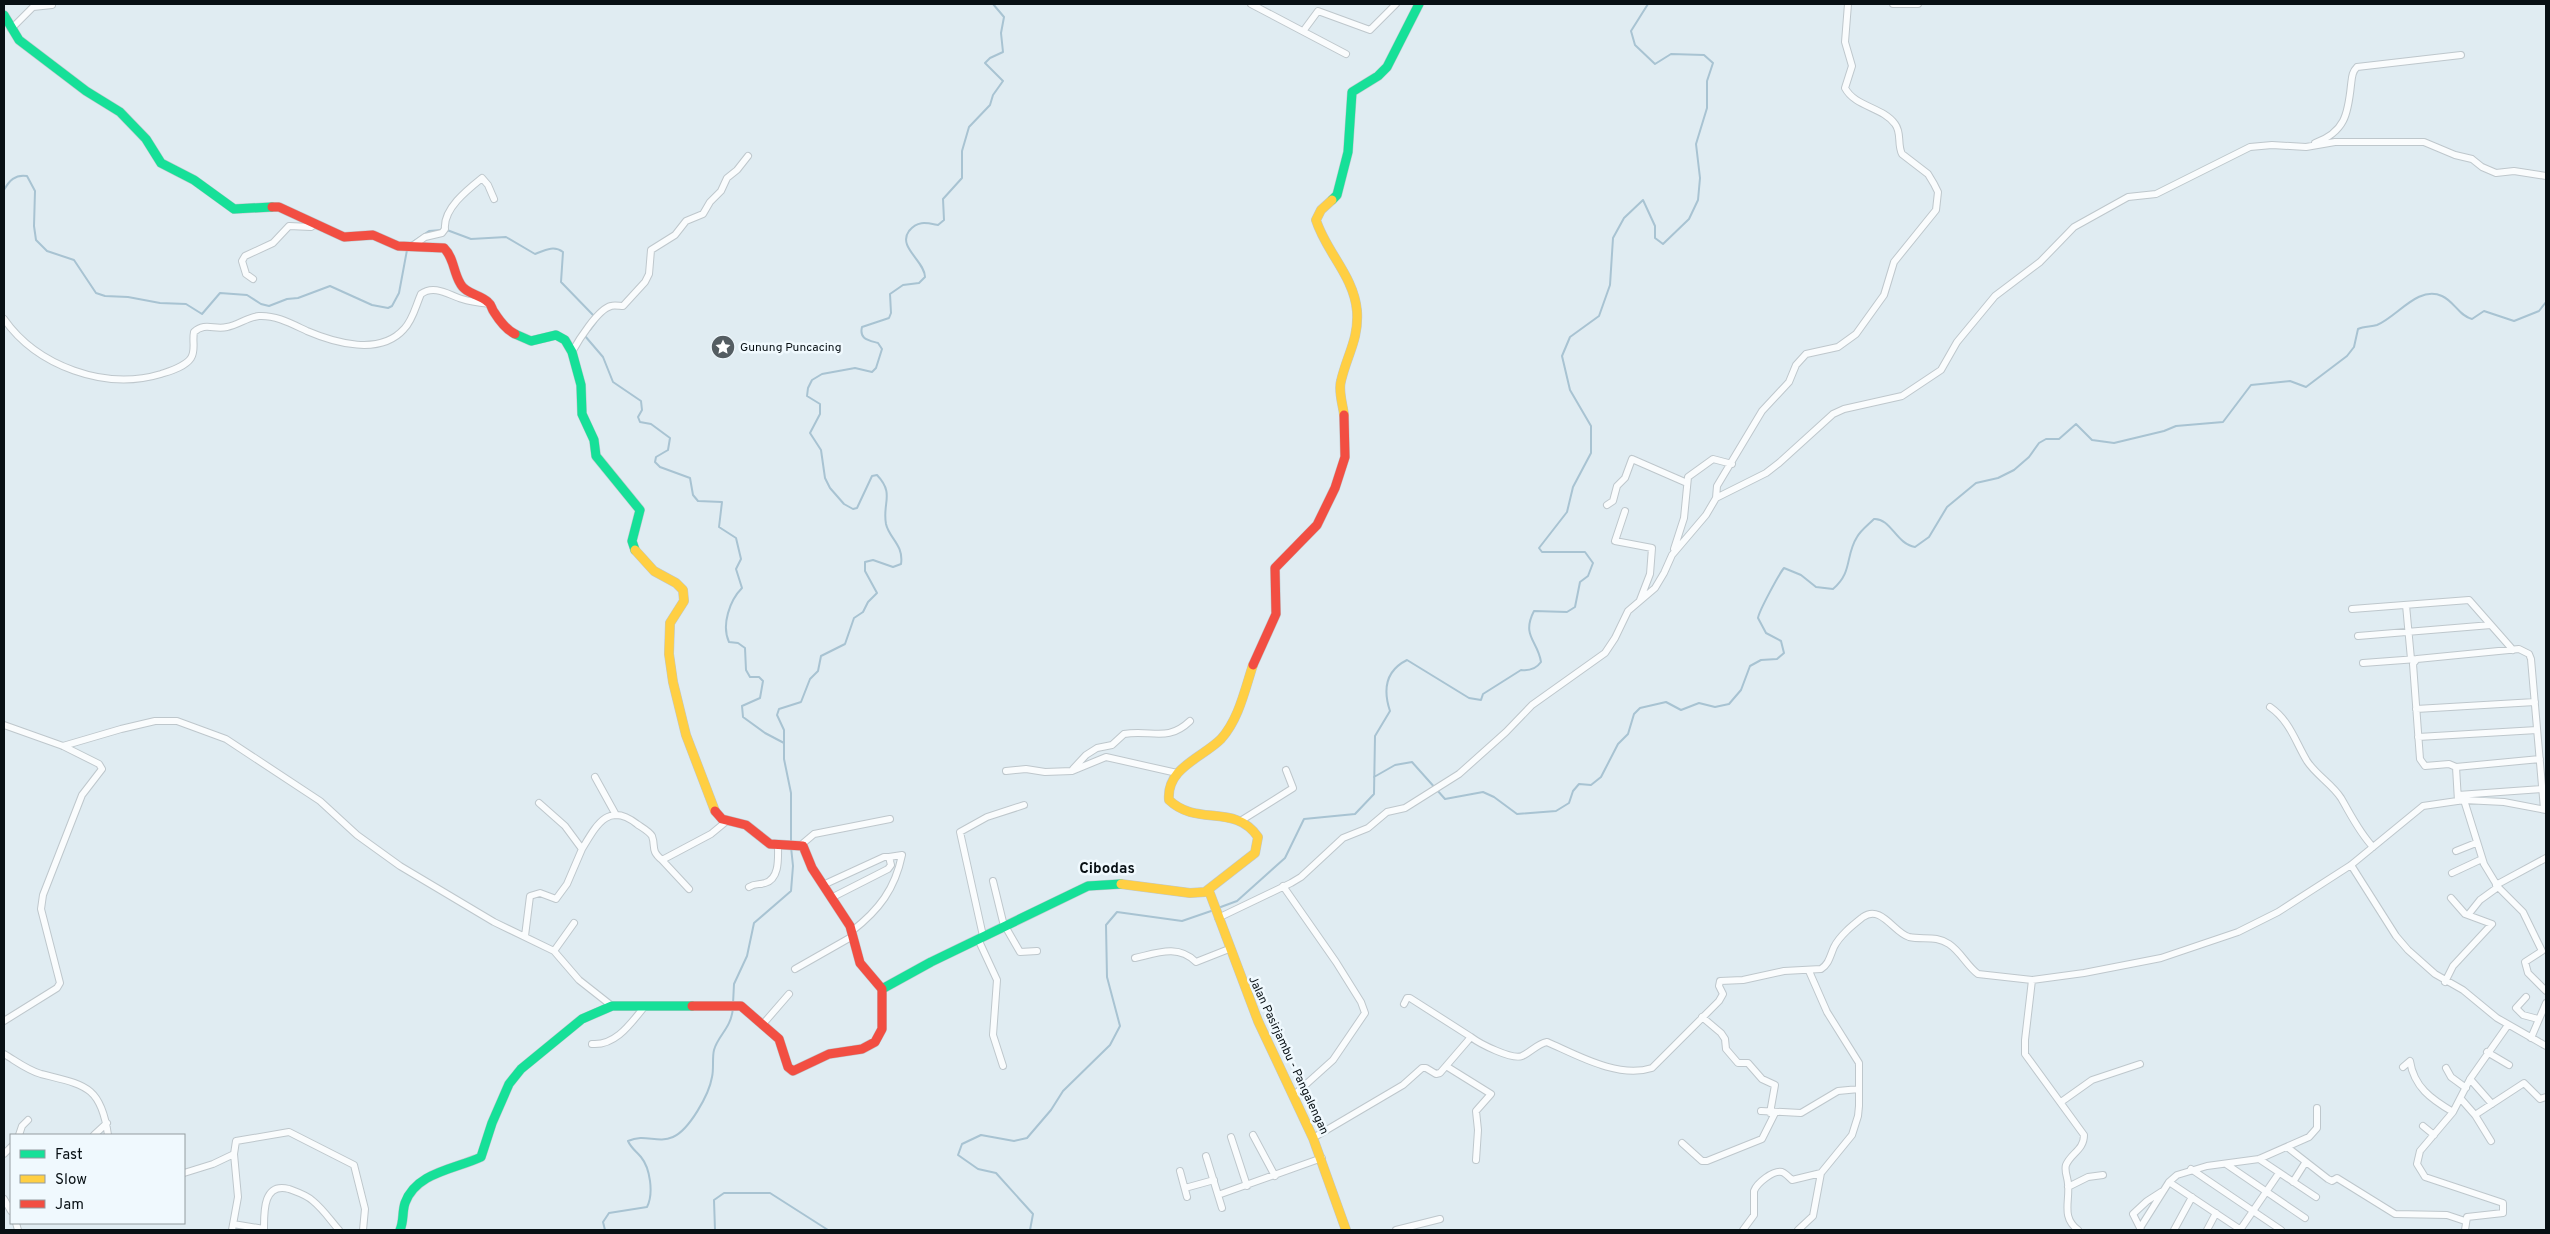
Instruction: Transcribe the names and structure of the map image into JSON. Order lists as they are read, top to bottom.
{
  "streets": {
    "main road": ["Jalan Pasirjambu - Pangalengan"]
  },
  "districts": ["Cibodas"],
  "places": {
    "place": ["Gunung Puncacing"]
  },
  "legend": ["Fast", "Slow", "Jam"]
}
